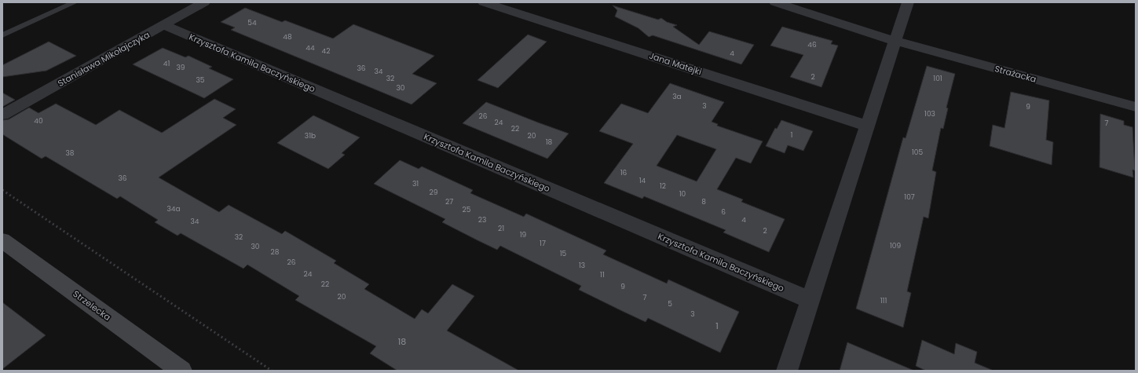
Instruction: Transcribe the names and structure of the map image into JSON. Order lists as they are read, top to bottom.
{
  "streets": {
    "street": [
      "Stanisława Mikołajczyka",
      "Krzysztofa Kamila Baczyńskiego",
      "Jana Matejki",
      "Strażacka",
      "Strzelecka"
    ]
  },
  "crossings": [
    ["Stanisława Mikołajczyka", "Krzysztofa Kamila Baczyńskiego"]
  ],
  "house_numbers": [
    "54",
    "48",
    "46",
    "44",
    "42",
    "4",
    "41",
    "39",
    "36",
    "34",
    "2",
    "32",
    "101",
    "35",
    "30",
    "3a",
    "3",
    "9",
    "103",
    "26",
    "40",
    "24",
    "7",
    "22",
    "1",
    "31b",
    "20",
    "18",
    "105",
    "38",
    "16",
    "36",
    "14",
    "31",
    "12",
    "29",
    "10",
    "107",
    "27",
    "8",
    "34a",
    "25",
    "6",
    "23",
    "4",
    "34",
    "21",
    "2",
    "19",
    "32",
    "17",
    "109",
    "30",
    "28",
    "15",
    "26",
    "13",
    "24",
    "11",
    "22",
    "9",
    "20",
    "7",
    "111",
    "5",
    "3",
    "1",
    "18"
  ]
}
